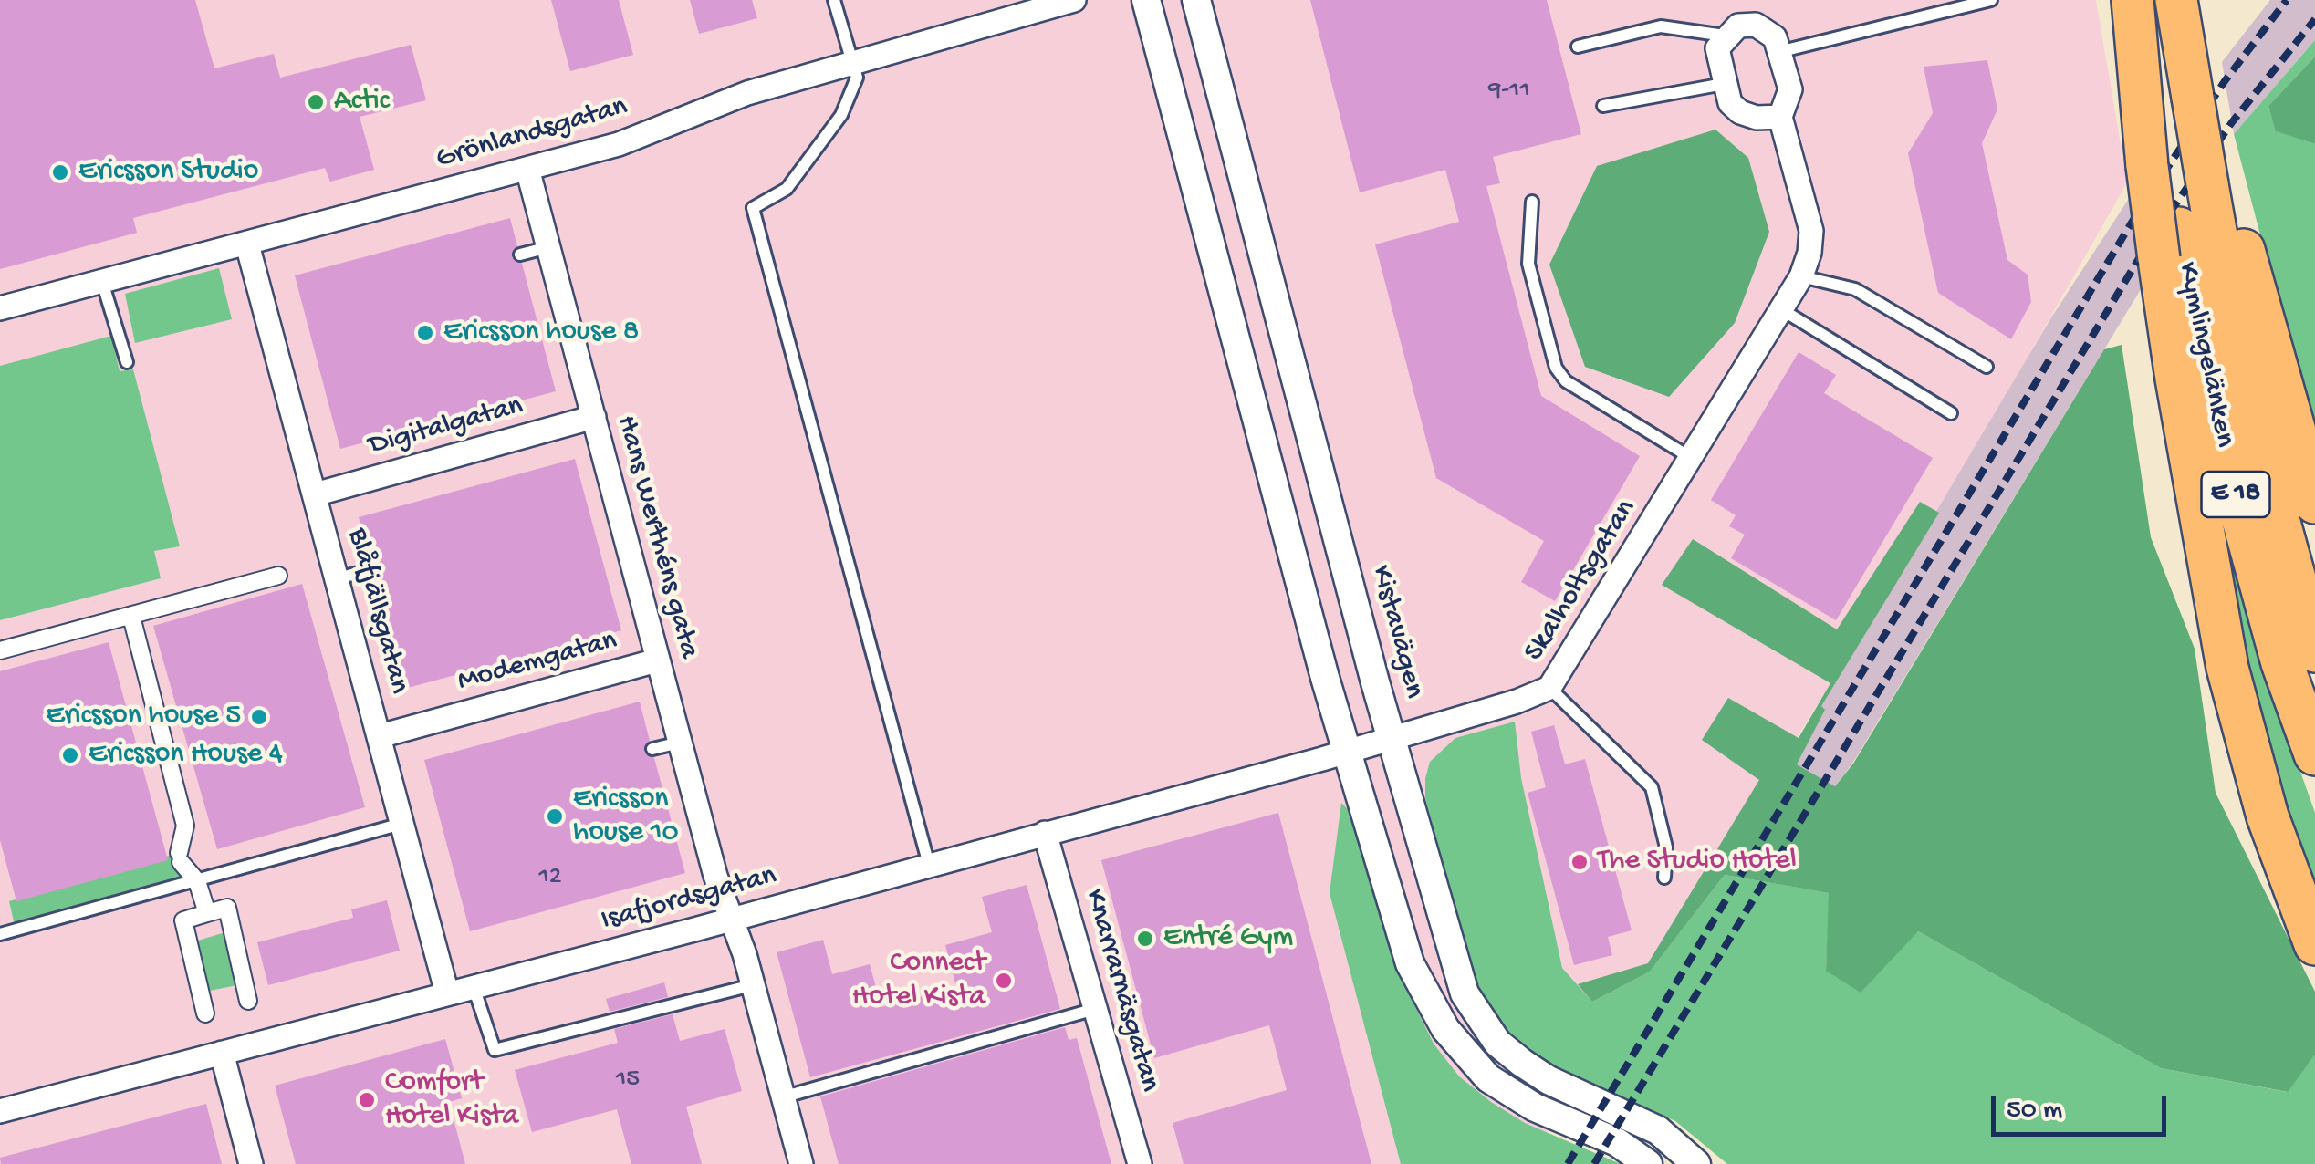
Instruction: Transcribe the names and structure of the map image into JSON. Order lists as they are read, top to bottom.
{
  "streets": {
    "highway": ["Kymlingelänken", "E 18"],
    "street": [
      "Grönlandsgatan",
      "Digitalgatan",
      "Hans Werthéns gata",
      "Skalholtsgatan",
      "Blåfjällsgatan",
      "Kistavägen",
      "Modemgatan",
      "Isafjordsgatan",
      "Knarrarnäsgatan"
    ]
  },
  "crossings": [
    ["Grönlandsgatan", "Hans Werthéns gata"],
    ["Grönlandsgatan", "Blåfjällsgatan"],
    ["Digitalgatan", "Hans Werthéns gata"],
    ["Digitalgatan", "Blåfjällsgatan"],
    ["Hans Werthéns gata", "Modemgatan"],
    ["Hans Werthéns gata", "Isafjordsgatan"],
    ["Skalholtsgatan", "Kistavägen"],
    ["Skalholtsgatan", "Isafjordsgatan"],
    ["Blåfjällsgatan", "Modemgatan"],
    ["Blåfjällsgatan", "Isafjordsgatan"],
    ["Kistavägen", "Isafjordsgatan"],
    ["Isafjordsgatan", "Knarrarnäsgatan"]
  ],
  "places": [
    "Actic",
    "Ericsson Studio",
    "Ericsson house 8",
    "Ericsson house 5",
    "Ericsson House 4",
    "Ericsson house 10",
    "The Studio Hotel",
    "Entré Gym",
    "Connect Hotel Kista",
    "Comfort Hotel Kista"
  ],
  "house_numbers": ["9-11", "12", "15"],
  "scale_bar": "50 m"
}
